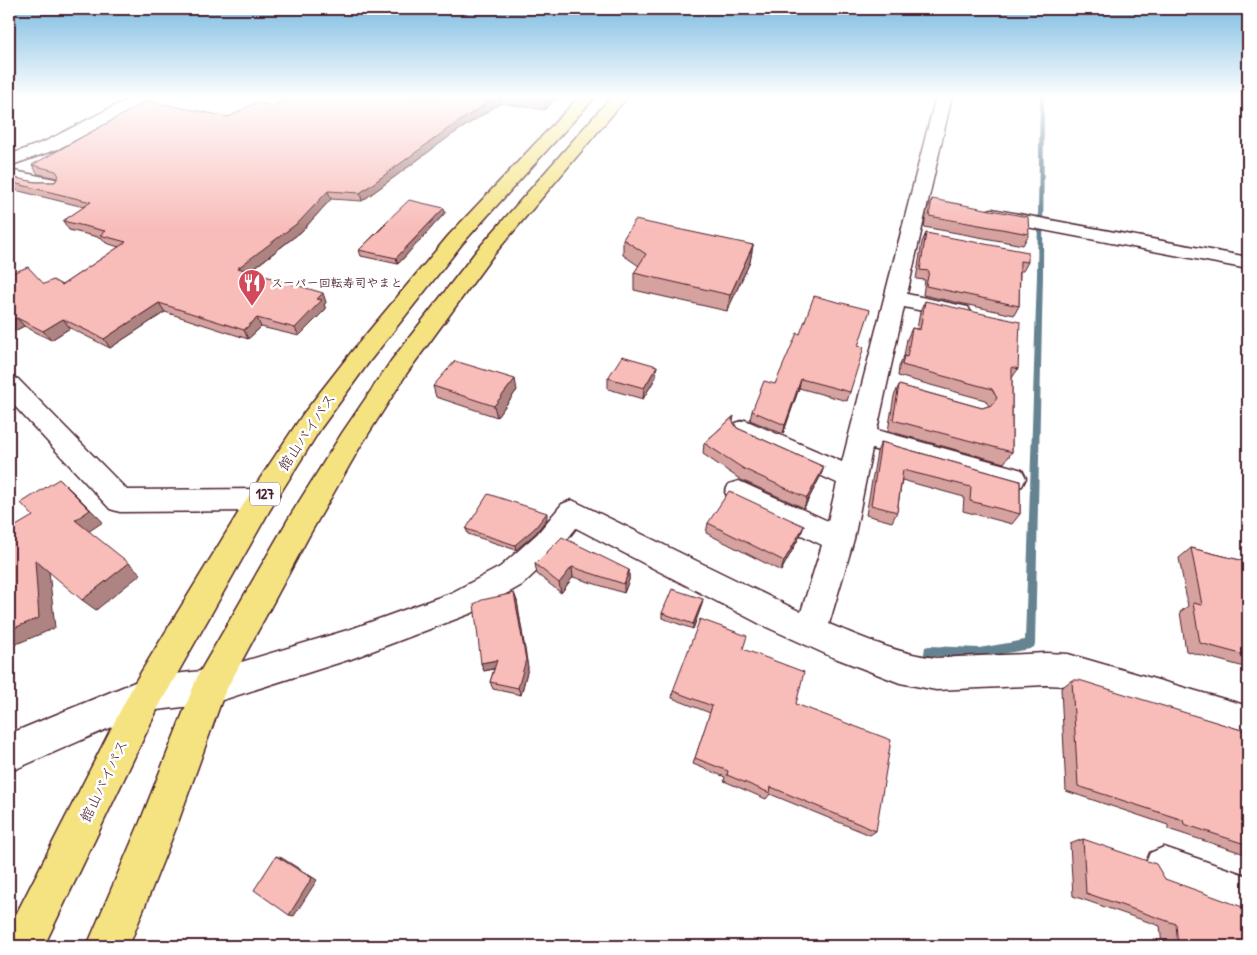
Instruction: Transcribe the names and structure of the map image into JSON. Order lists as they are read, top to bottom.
{
  "streets": {
    "highway": ["館山バイパス", "127"]
  },
  "places": {
    "restaurant": ["スーパー回転寿司やまと"]
  }
}
